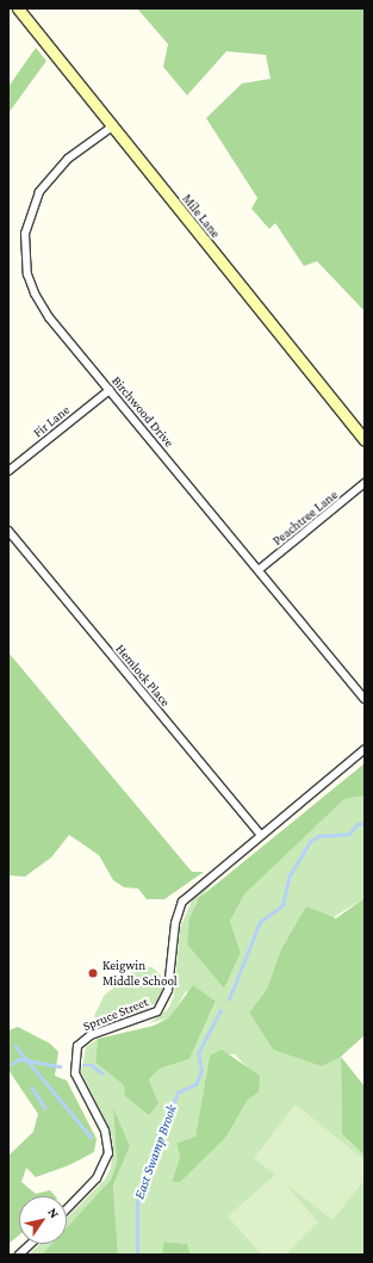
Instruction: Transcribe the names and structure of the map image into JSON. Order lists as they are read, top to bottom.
{
  "streets": {
    "street": [
      "Mile Lane",
      "Birchwood Drive",
      "Fir Lane",
      "Peachtree Lane",
      "Hemlock Place",
      "Spruce Street"
    ]
  },
  "crossings": [
    ["Mile Lane", "Birchwood Drive"],
    ["Birchwood Drive", "Fir Lane"],
    ["Birchwood Drive", "Peachtree Lane"],
    ["Hemlock Place", "Spruce Street"]
  ],
  "water": ["East Swamp Brook"],
  "places": ["Keigwin Middle School"],
  "north": "top right"
}
